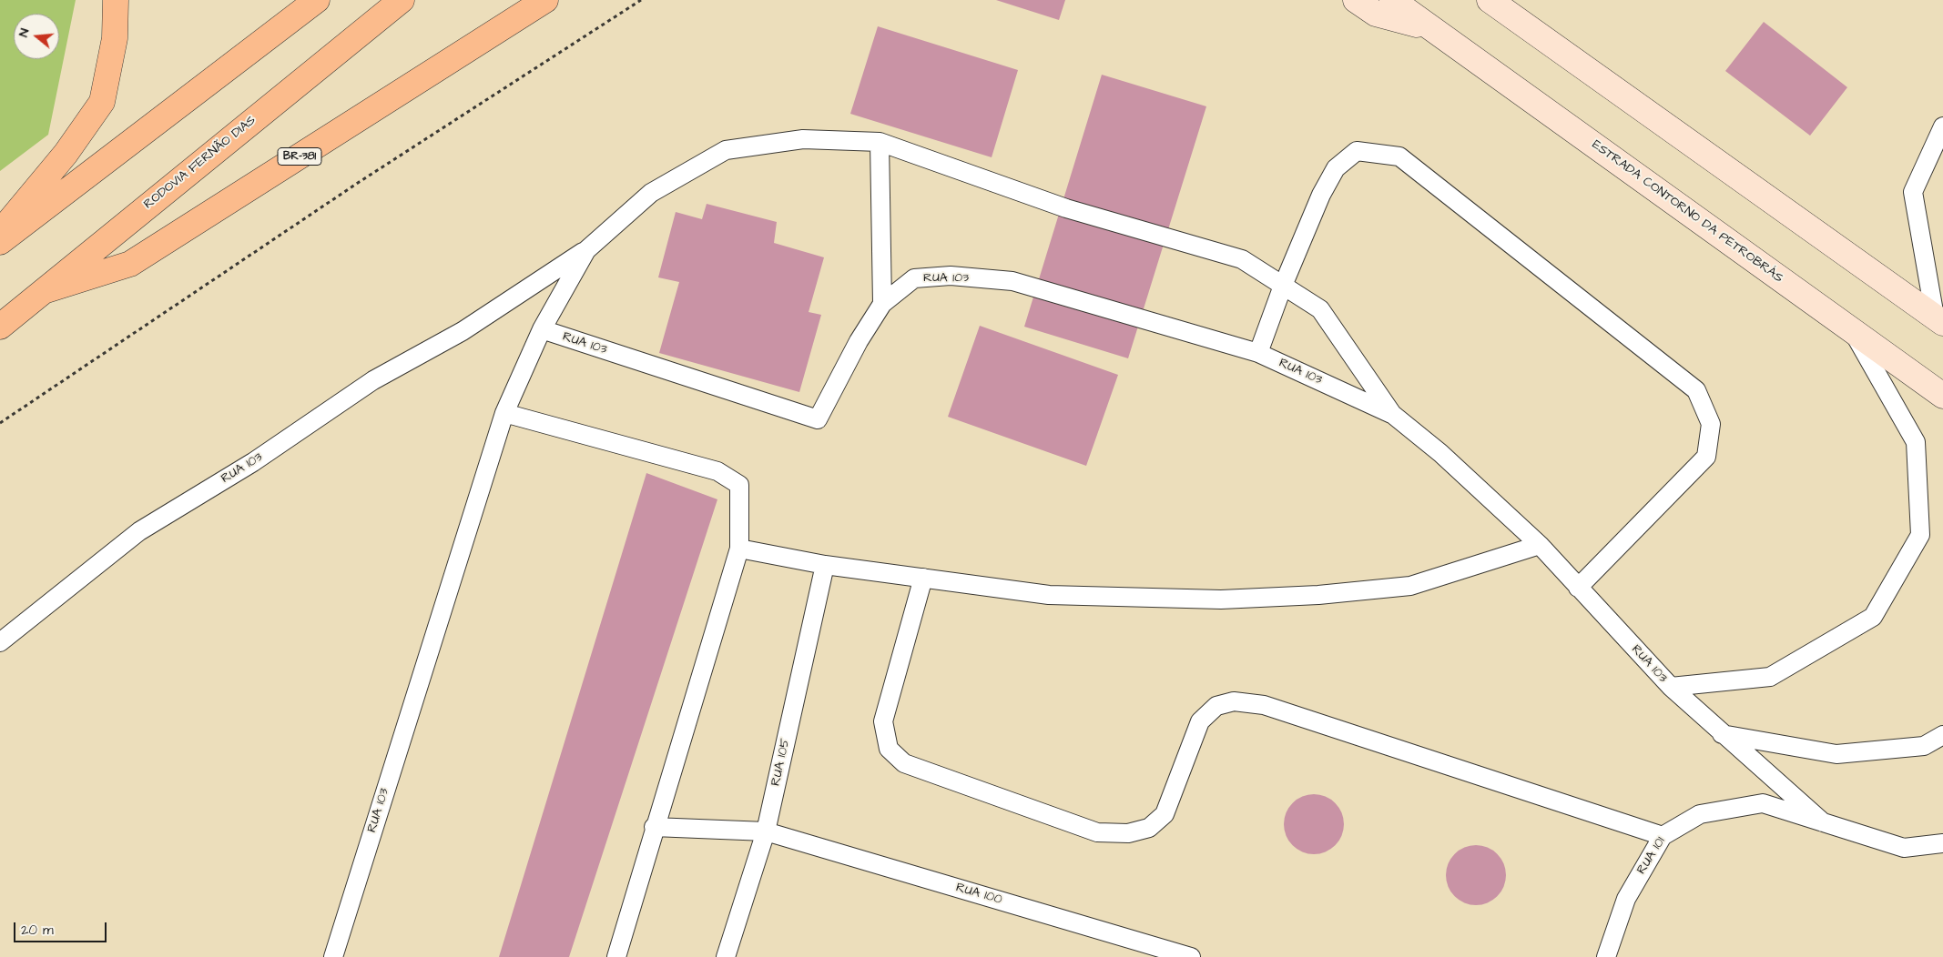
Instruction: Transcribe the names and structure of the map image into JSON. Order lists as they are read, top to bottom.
{
  "streets": {
    "highway": ["BR-381", "RODOVIA FERNÃO DIAS"],
    "main road": ["ESTRADA CONTORNO DA PETROBRÁS"],
    "lane": [
      "RUA 103",
      "RUA 105",
      "RUA 101",
      "RUA 100"
    ]
  },
  "crossings": [
    ["BR-381", "RODOVIA FERNÃO DIAS"],
    ["RUA 103", "RUA 101"],
    ["RUA 105", "RUA 100"]
  ],
  "scale_bar": "20 m",
  "north": "left"
}
